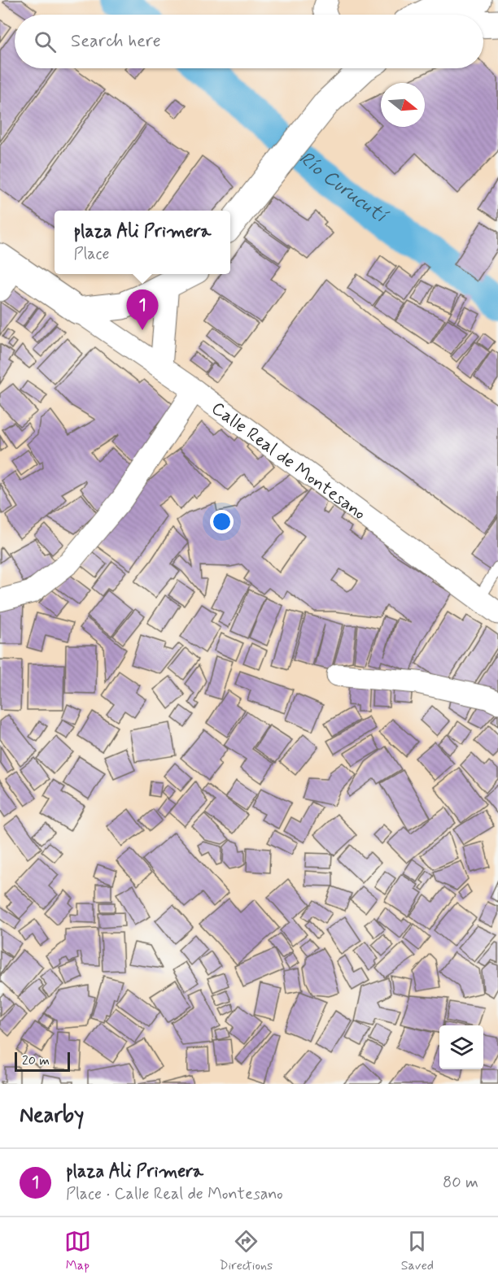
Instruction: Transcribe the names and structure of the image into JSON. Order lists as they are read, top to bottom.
{
  "streets": {
    "street": ["Calle Real de Montesano"]
  },
  "water": ["Río Curucutí"],
  "scale_bar": "20 m",
  "north": "right",
  "page": {
    "search": "Search here",
    "popup": ["plaza Ali Primera", "Place"],
    "pins": "1",
    "scale": "20 m",
    "heading": "Nearby",
    "list": [
      {
        "mark": "1",
        "name": "plaza Ali Primera",
        "note": "Place · Calle Real de Montesano",
        "value": "80 m"
      }
    ],
    "nav": ["Map", "Directions", "Saved"]
  }
}
